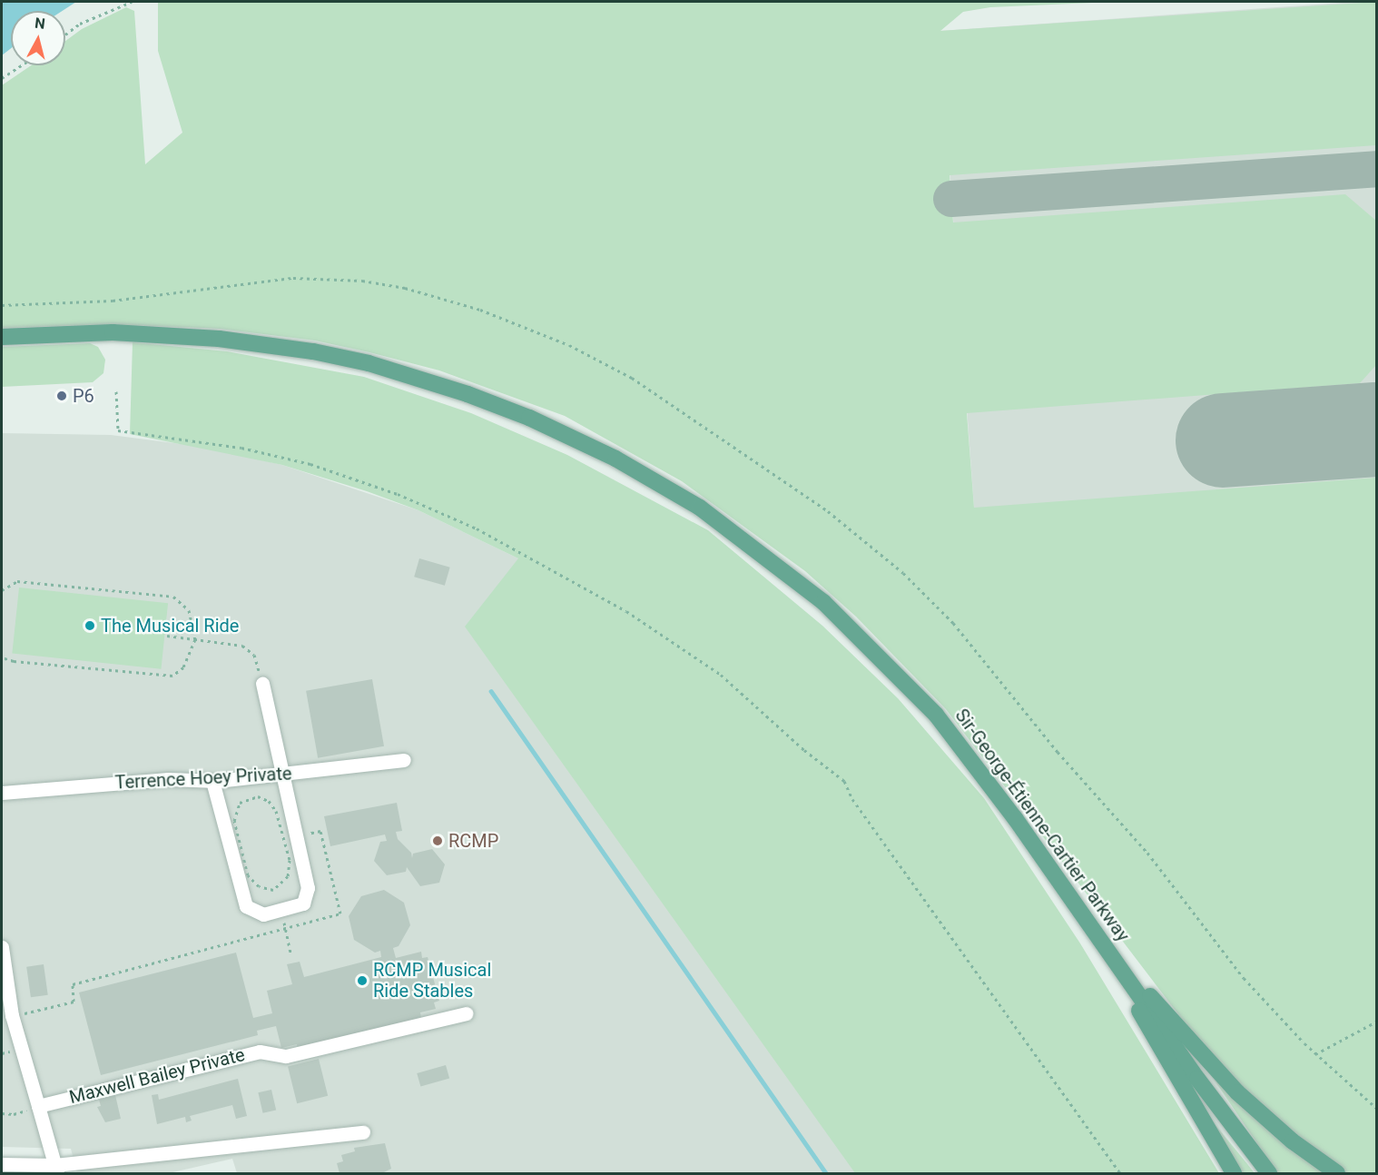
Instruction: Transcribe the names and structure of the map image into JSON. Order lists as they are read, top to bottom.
{
  "streets": {
    "main road": ["Sir-George-Étienne-Cartier Parkway"],
    "street": ["Terrence Hoey Private", "Maxwell Bailey Private"]
  },
  "places": [
    "P6",
    "The Musical Ride",
    "RCMP",
    "RCMP Musical Ride Stables"
  ],
  "north": "top"
}
